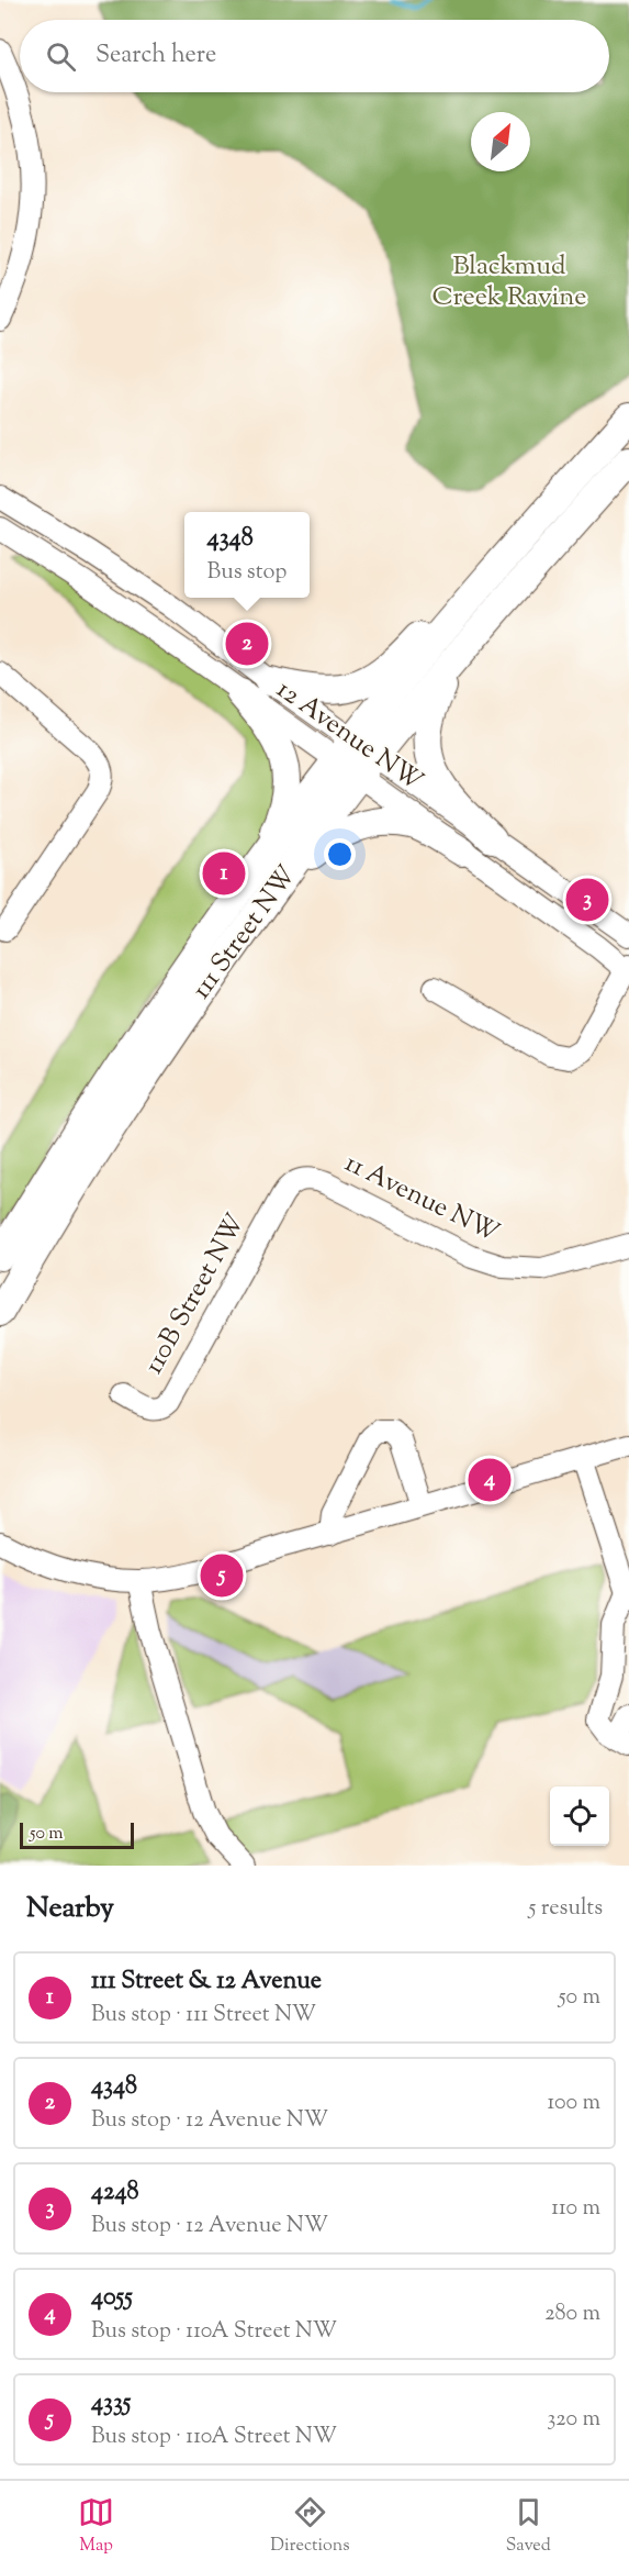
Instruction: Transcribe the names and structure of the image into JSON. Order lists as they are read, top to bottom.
{
  "streets": {
    "main road": ["111 Street NW"],
    "street": ["12 Avenue NW", "11 Avenue NW", "110B Street NW"]
  },
  "crossings": [
    ["12 Avenue NW", "111 Street NW"],
    ["11 Avenue NW", "110B Street NW"]
  ],
  "parks": ["Blackmud Creek Ravine"],
  "scale_bar": "50 m",
  "north": "top right",
  "page": {
    "search": "Search here",
    "popup": ["4348", "Bus stop"],
    "pins": [
      "2",
      "1",
      "3",
      "4",
      "5"
    ],
    "scale": "50 m",
    "heading": ["Nearby", "5 results"],
    "list": [
      {
        "mark": "1",
        "name": "111 Street & 12 Avenue",
        "note": "Bus stop · 111 Street NW",
        "value": "50 m"
      },
      {
        "mark": "2",
        "name": "4348",
        "note": "Bus stop · 12 Avenue NW",
        "value": "100 m"
      },
      {
        "mark": "3",
        "name": "4248",
        "note": "Bus stop · 12 Avenue NW",
        "value": "110 m"
      },
      {
        "mark": "4",
        "name": "4055",
        "note": "Bus stop · 110A Street NW",
        "value": "280 m"
      },
      {
        "mark": "5",
        "name": "4335",
        "note": "Bus stop · 110A Street NW",
        "value": "320 m"
      }
    ],
    "nav": ["Map", "Directions", "Saved"]
  }
}
